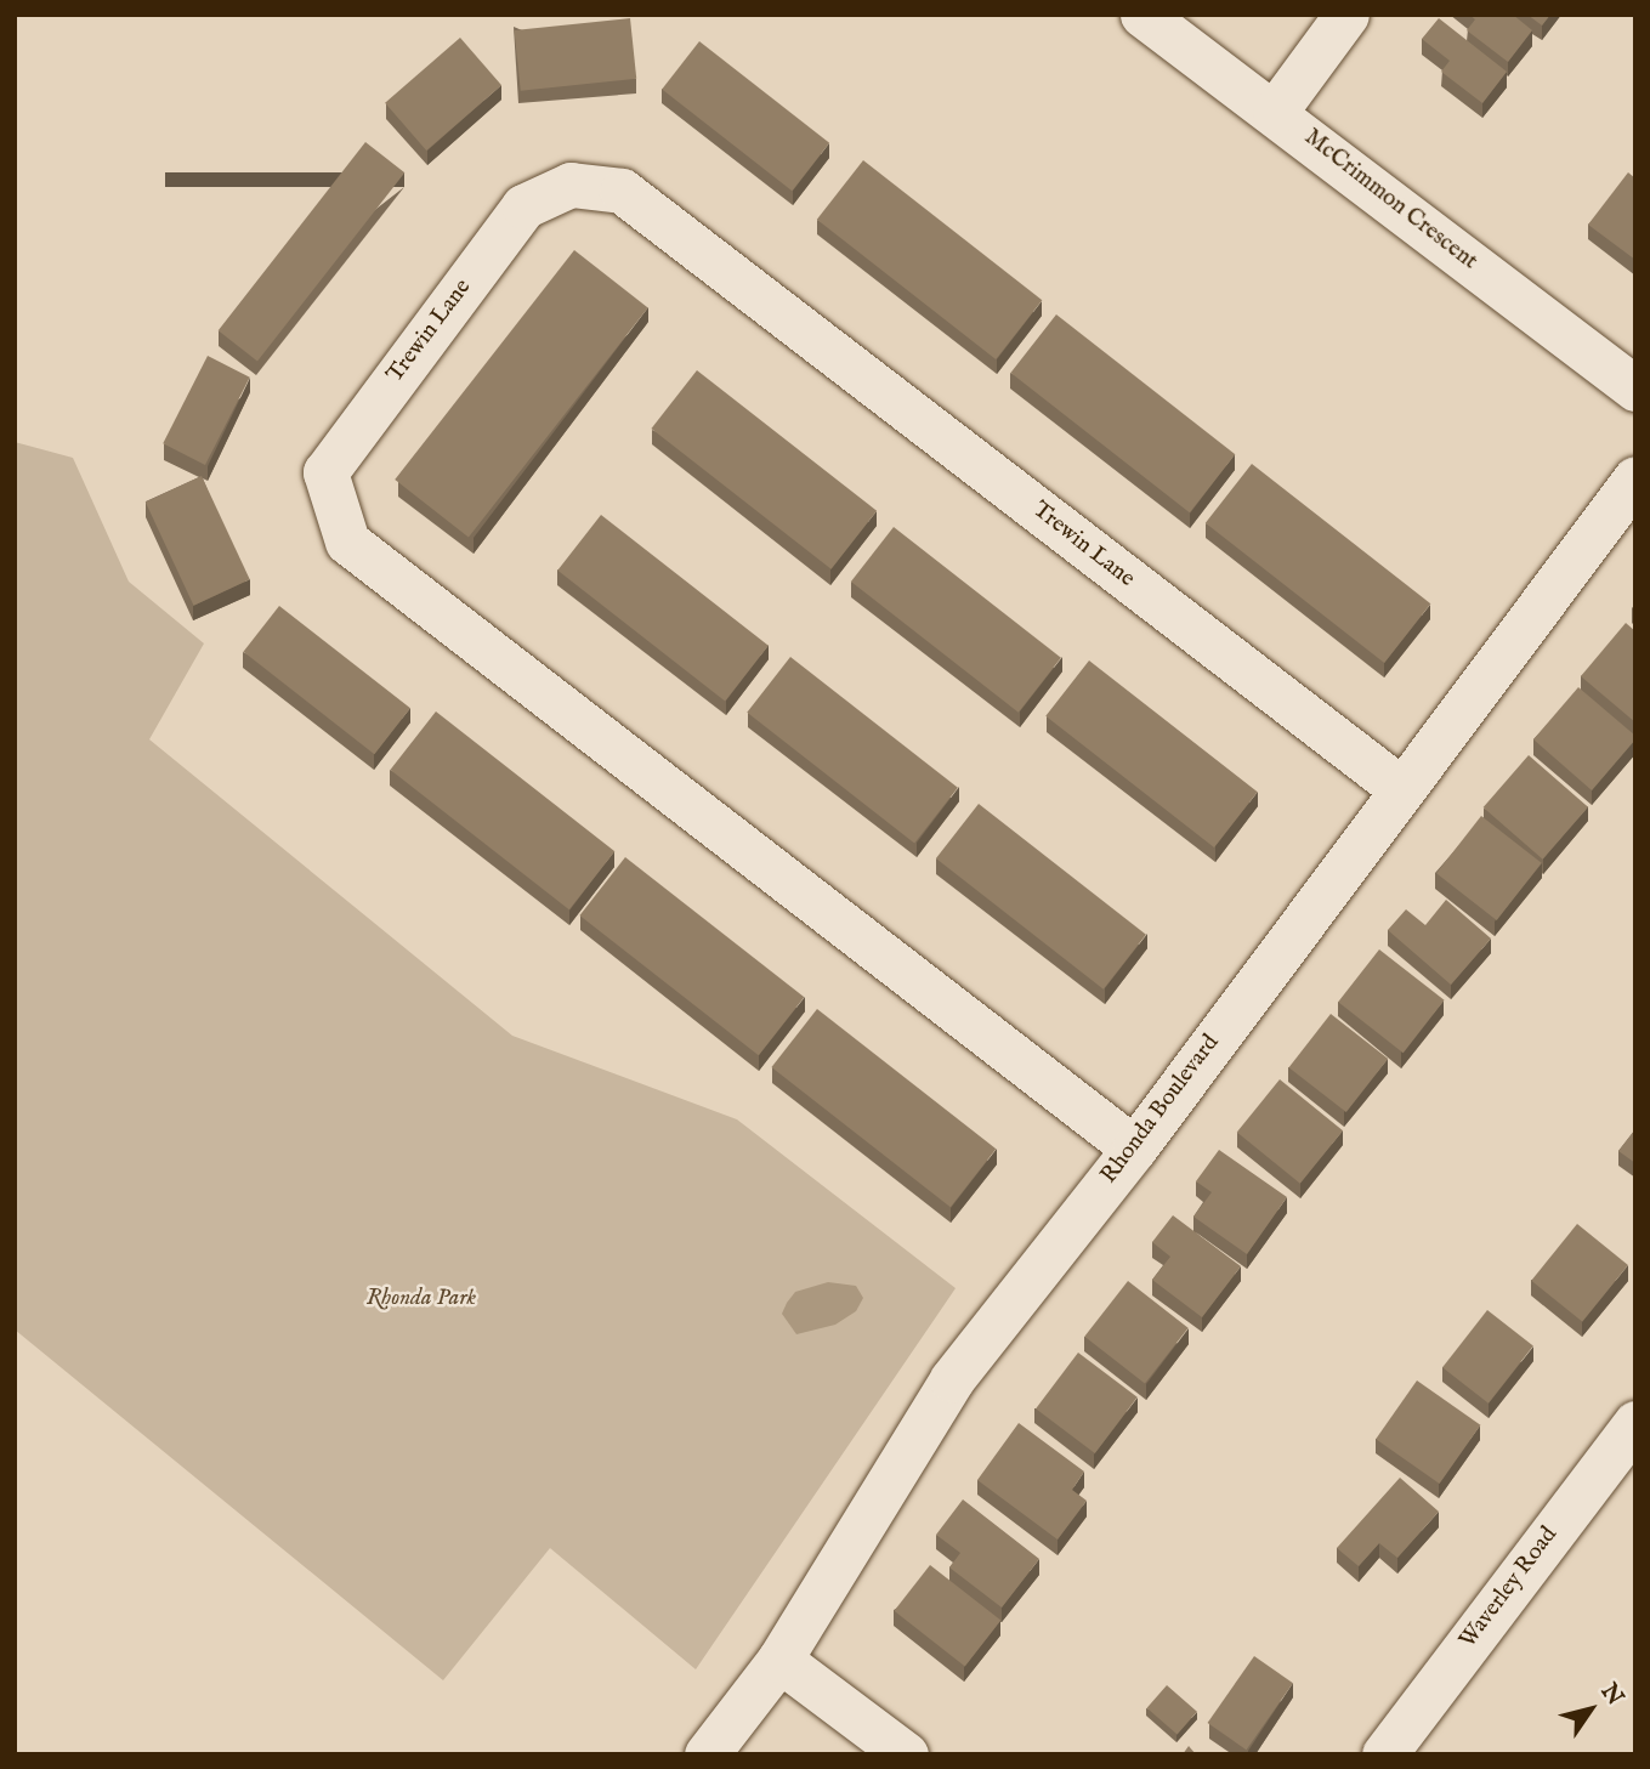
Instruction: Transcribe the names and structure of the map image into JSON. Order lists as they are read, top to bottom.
{
  "streets": {
    "street": [
      "McCrimmon Crescent",
      "Trewin Lane",
      "Rhonda Boulevard",
      "Waverley Road"
    ]
  },
  "crossings": [
    ["Trewin Lane", "Rhonda Boulevard"]
  ],
  "parks": ["Rhonda Park"],
  "north": "top right"
}
